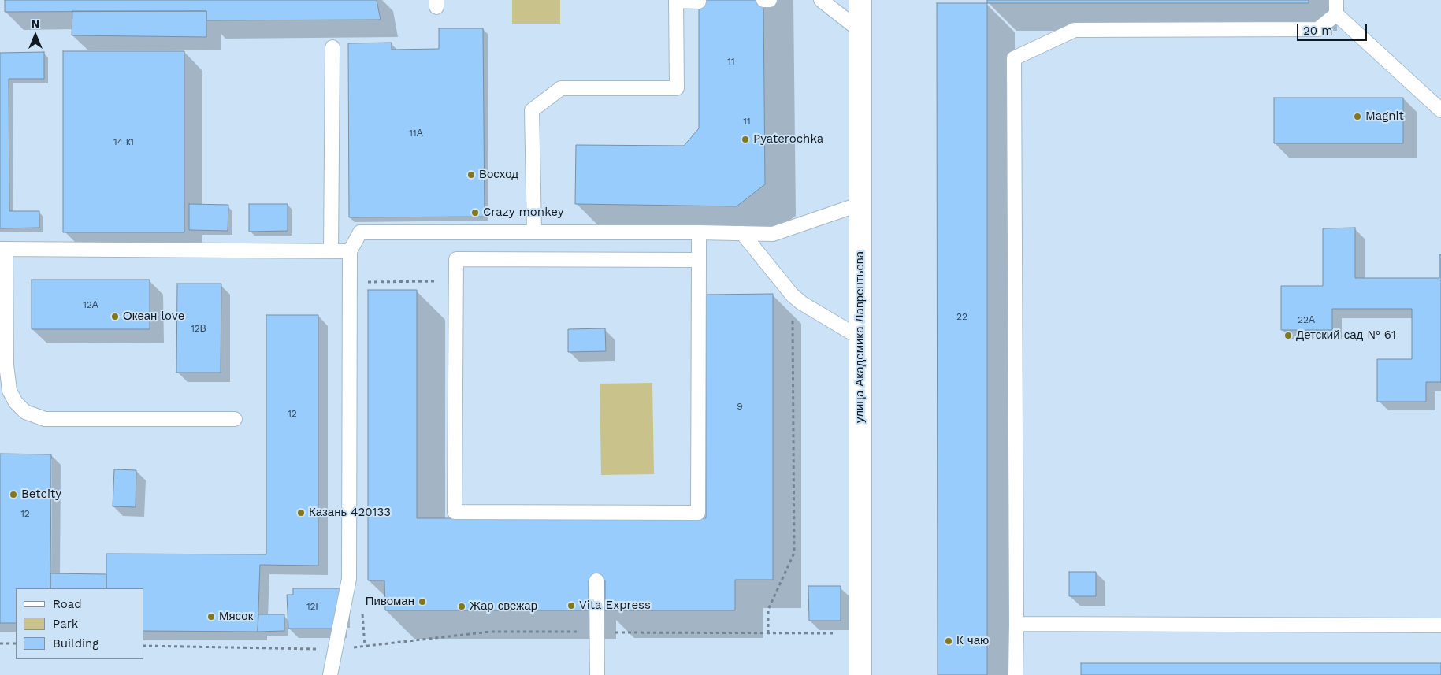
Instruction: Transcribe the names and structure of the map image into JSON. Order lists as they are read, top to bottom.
{
  "streets": {
    "street": ["улица Академика Лаврентьева"]
  },
  "places": [
    "Magnit",
    "Pyaterochka",
    "Восход",
    "Crazy monkey",
    "Океан love",
    "Детский сад № 61",
    "Betcity",
    "Казань 420133",
    "Пивоман",
    "Vita Express",
    "Жар свежар",
    "Мясок",
    "К чаю"
  ],
  "house_numbers": [
    "11",
    "11",
    "11А",
    "14 к1",
    "12А",
    "22",
    "22А",
    "12В",
    "9",
    "12",
    "12",
    "12Г"
  ],
  "legend": ["Road", "Park", "Building"],
  "scale_bar": "20 m",
  "north": "top"
}
